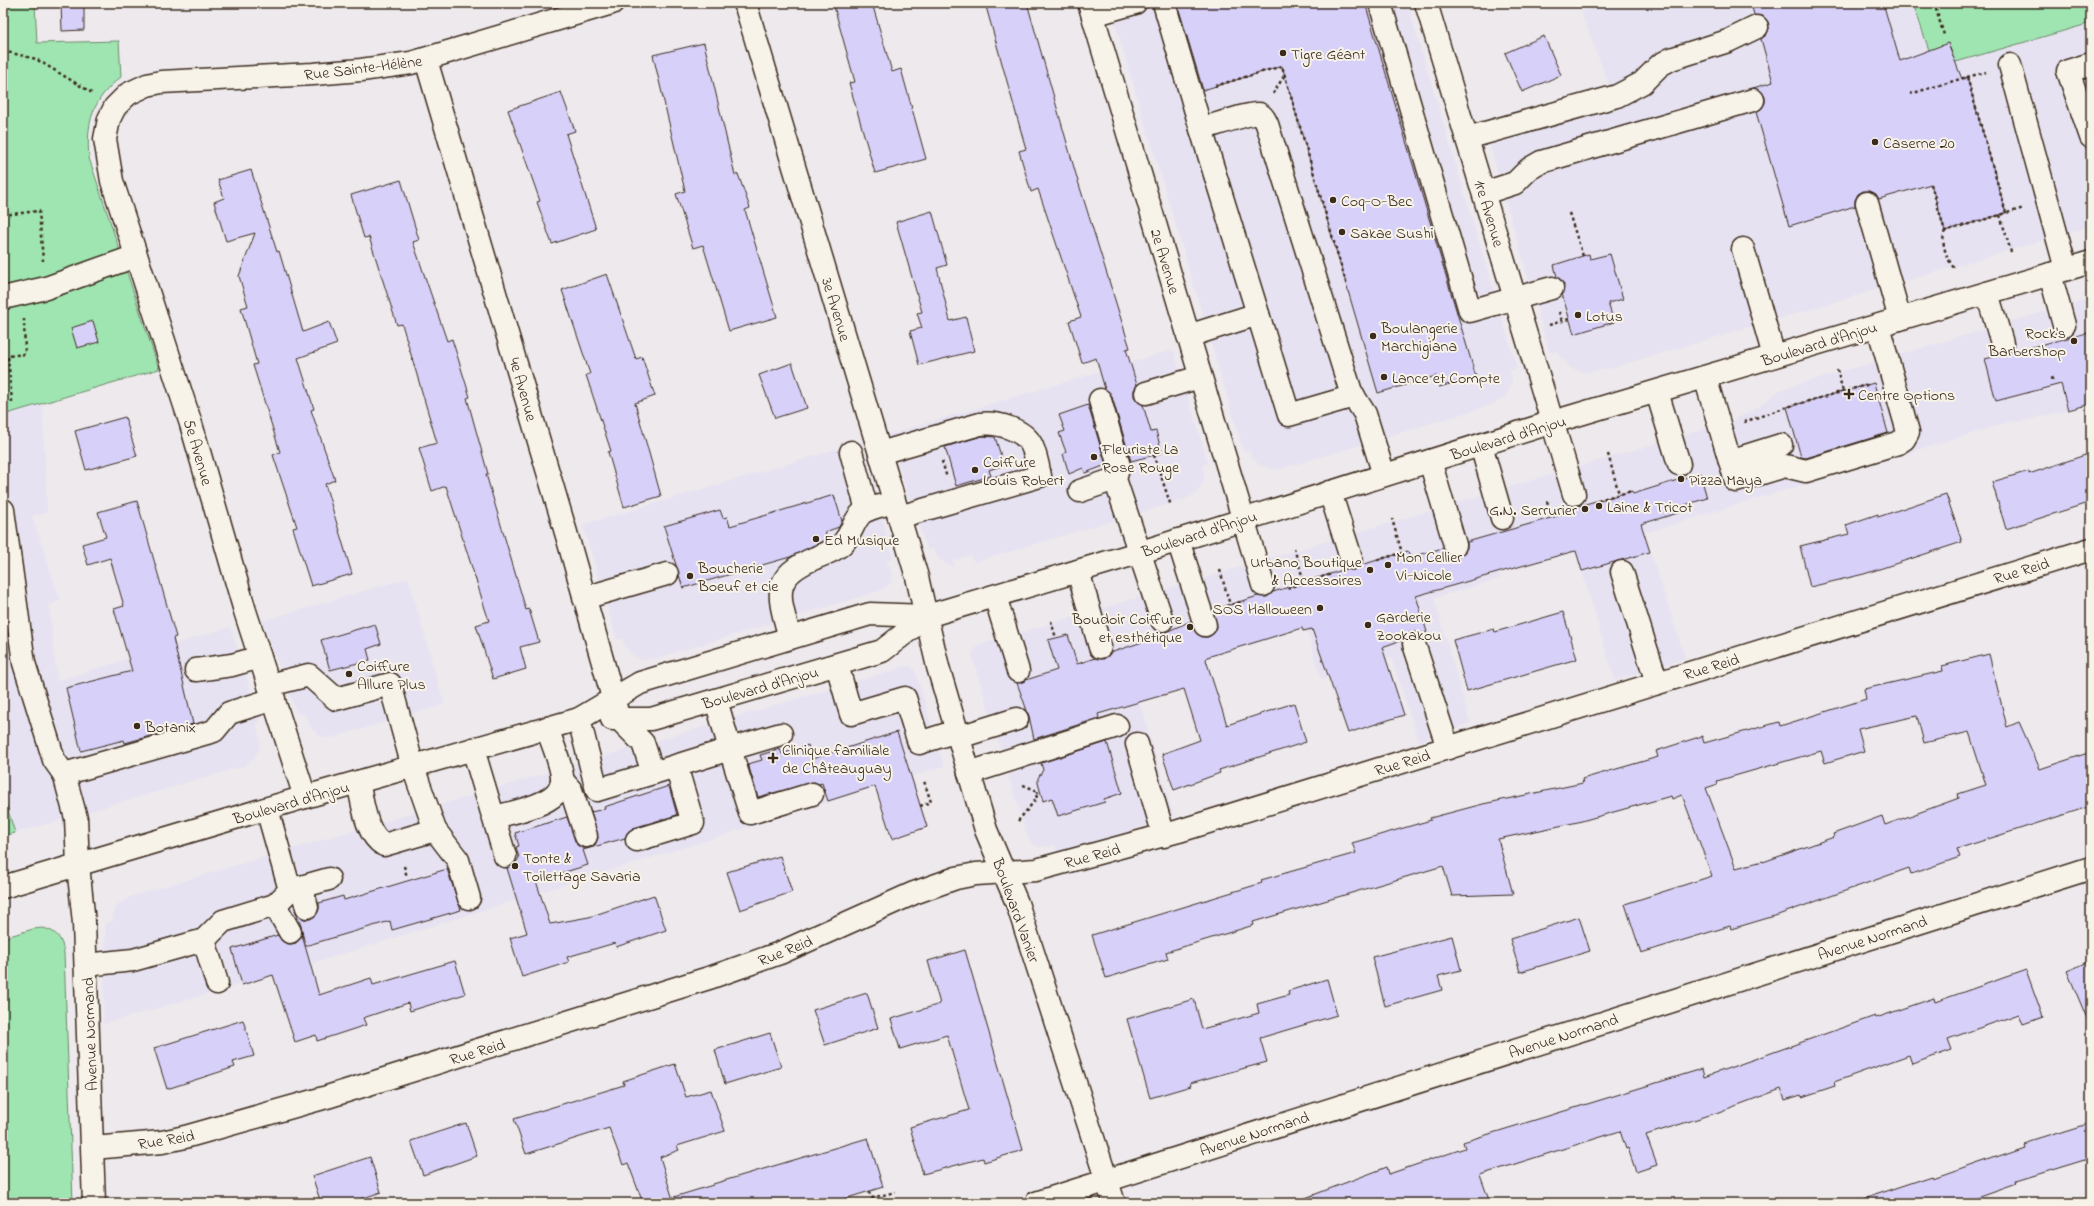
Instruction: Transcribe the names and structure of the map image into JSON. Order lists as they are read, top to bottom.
{
  "streets": {
    "street": [
      "Rue Sainte-Hélène",
      "1re Avenue",
      "2e Avenue",
      "3e Avenue",
      "Boulevard d'Anjou",
      "4e Avenue",
      "5e Avenue",
      "Rue Reid",
      "Boulevard Vanier",
      "Avenue Normand"
    ]
  },
  "crossings": [
    ["Rue Sainte-Hélène", "4e Avenue"],
    ["Rue Sainte-Hélène", "5e Avenue"],
    ["1re Avenue", "Boulevard d'Anjou"],
    ["2e Avenue", "Boulevard d'Anjou"],
    ["3e Avenue", "Boulevard d'Anjou"],
    ["3e Avenue", "Boulevard Vanier"],
    ["Boulevard d'Anjou", "4e Avenue"],
    ["Boulevard d'Anjou", "5e Avenue"],
    ["Boulevard d'Anjou", "Boulevard Vanier"],
    ["Boulevard d'Anjou", "Avenue Normand"],
    ["Rue Reid", "Boulevard Vanier"],
    ["Rue Reid", "Avenue Normand"],
    ["Boulevard Vanier", "Avenue Normand"]
  ],
  "places": {
    "other": [
      "Tigre Géant",
      "Caserne 20",
      "Coq-O-Bec",
      "Sakae Sushi",
      "Lotus",
      "Boulangerie Marchigiana",
      "Rock's Barbershop",
      "Lance et Compte",
      "Fleuriste La Rose Rouge",
      "Coiffure Louis Robert",
      "Pizza Maya",
      "Laine & Tricot",
      "G.N. Serrurier",
      "Ed Musique",
      "Mon Cellier Vi-Nicole",
      "Urbano Boutique & Accessoires",
      "Boucherie Boeuf et cie",
      "SOS Halloween",
      "Garderie Zookakou",
      "Boudoir Coiffure et esthétique",
      "Coiffure Allure Plus",
      "Botanix",
      "Tonte & Toilettage Savaria"
    ],
    "health": ["Centre Options", "Clinique familiale de Châteauguay"]
  }
}
